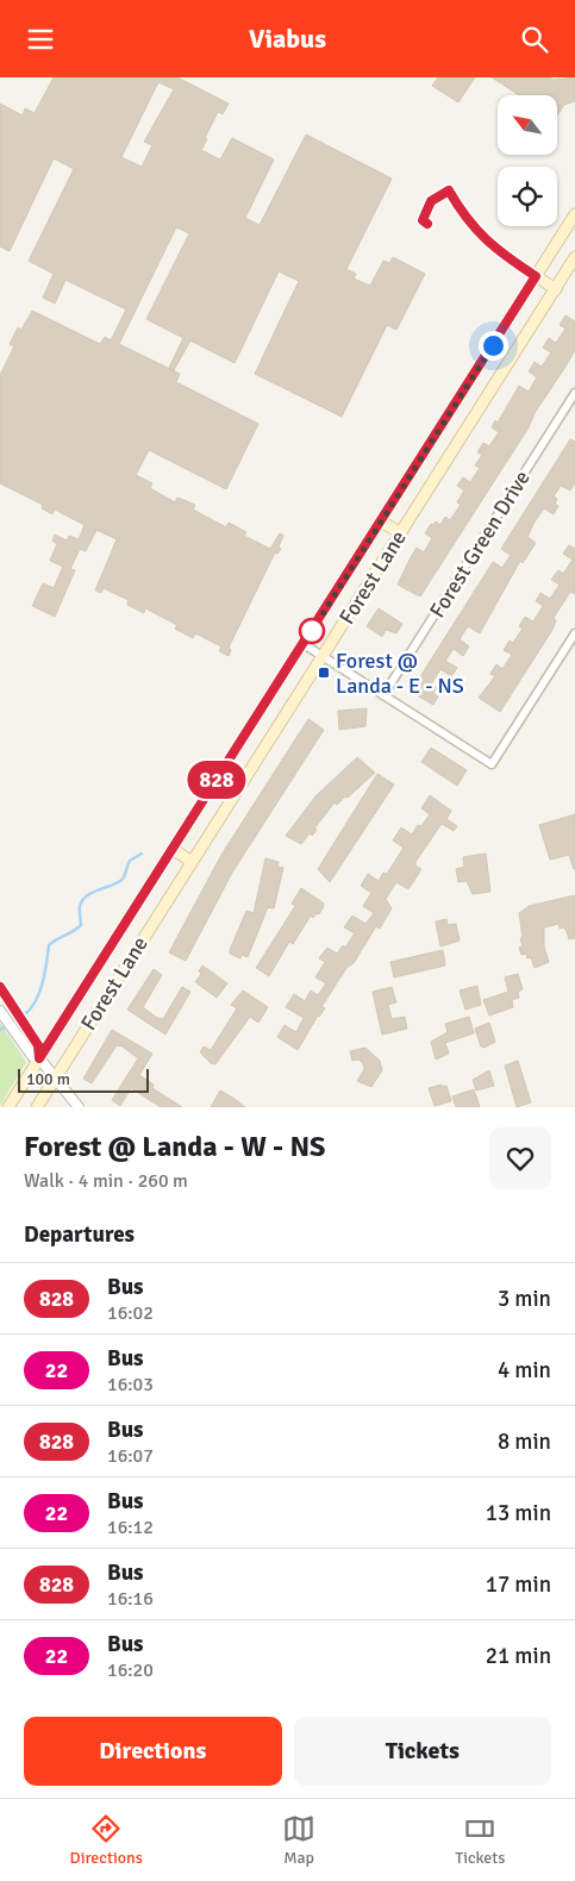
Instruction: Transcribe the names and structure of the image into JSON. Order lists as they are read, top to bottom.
{
  "streets": {
    "main road": ["Forest Lane"],
    "street": ["Forest Green Drive"]
  },
  "places": {
    "transit": ["Forest @ Landa - E - NS"]
  },
  "lines": ["bus line 828"],
  "scale_bar": "100 m",
  "north": "top left",
  "page": {
    "header": "Viabus",
    "on_map": "828",
    "scale": "100 m",
    "heading": [
      ["Forest @ Landa - W - NS", "Walk · 4 min · 260 m"],
      "Departures"
    ],
    "list": [
      {
        "mark": "828",
        "name": "Bus",
        "note": "16:02",
        "value": "3 min"
      },
      {
        "mark": "22",
        "name": "Bus",
        "note": "16:03",
        "value": "4 min"
      },
      {
        "mark": "828",
        "name": "Bus",
        "note": "16:07",
        "value": "8 min"
      },
      {
        "mark": "22",
        "name": "Bus",
        "note": "16:12",
        "value": "13 min"
      },
      {
        "mark": "828",
        "name": "Bus",
        "note": "16:16",
        "value": "17 min"
      },
      {
        "mark": "22",
        "name": "Bus",
        "note": "16:20",
        "value": "21 min"
      }
    ],
    "buttons": ["Directions", "Tickets"],
    "tabs": ["Directions", "Map", "Tickets"]
  }
}
